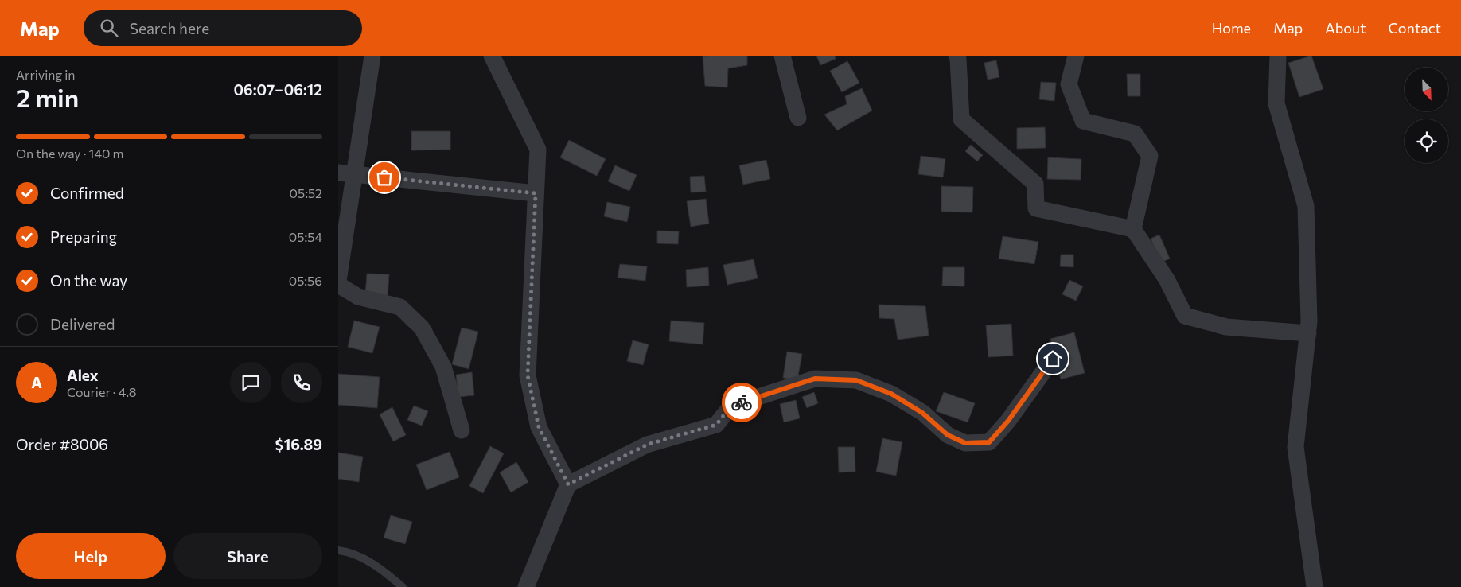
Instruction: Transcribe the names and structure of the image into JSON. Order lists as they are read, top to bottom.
{
  "north": "bottom right",
  "page": {
    "header": "Map",
    "search": "Search here",
    "nav": [
      "Home",
      "Map",
      "About",
      "Contact"
    ],
    "heading": ["2 min", "Arriving in", "06:07–06:12"],
    "panel": [
      "Alex",
      "Courier · 4.8",
      "Order #8006",
      "$16.89"
    ],
    "bar": "On the way · 140 m",
    "list": [
      ["Confirmed", "05:52"],
      ["Preparing", "05:54"],
      ["On the way", "05:56"],
      "Delivered"
    ],
    "round": "A",
    "buttons": ["Help", "Share"]
  }
}
